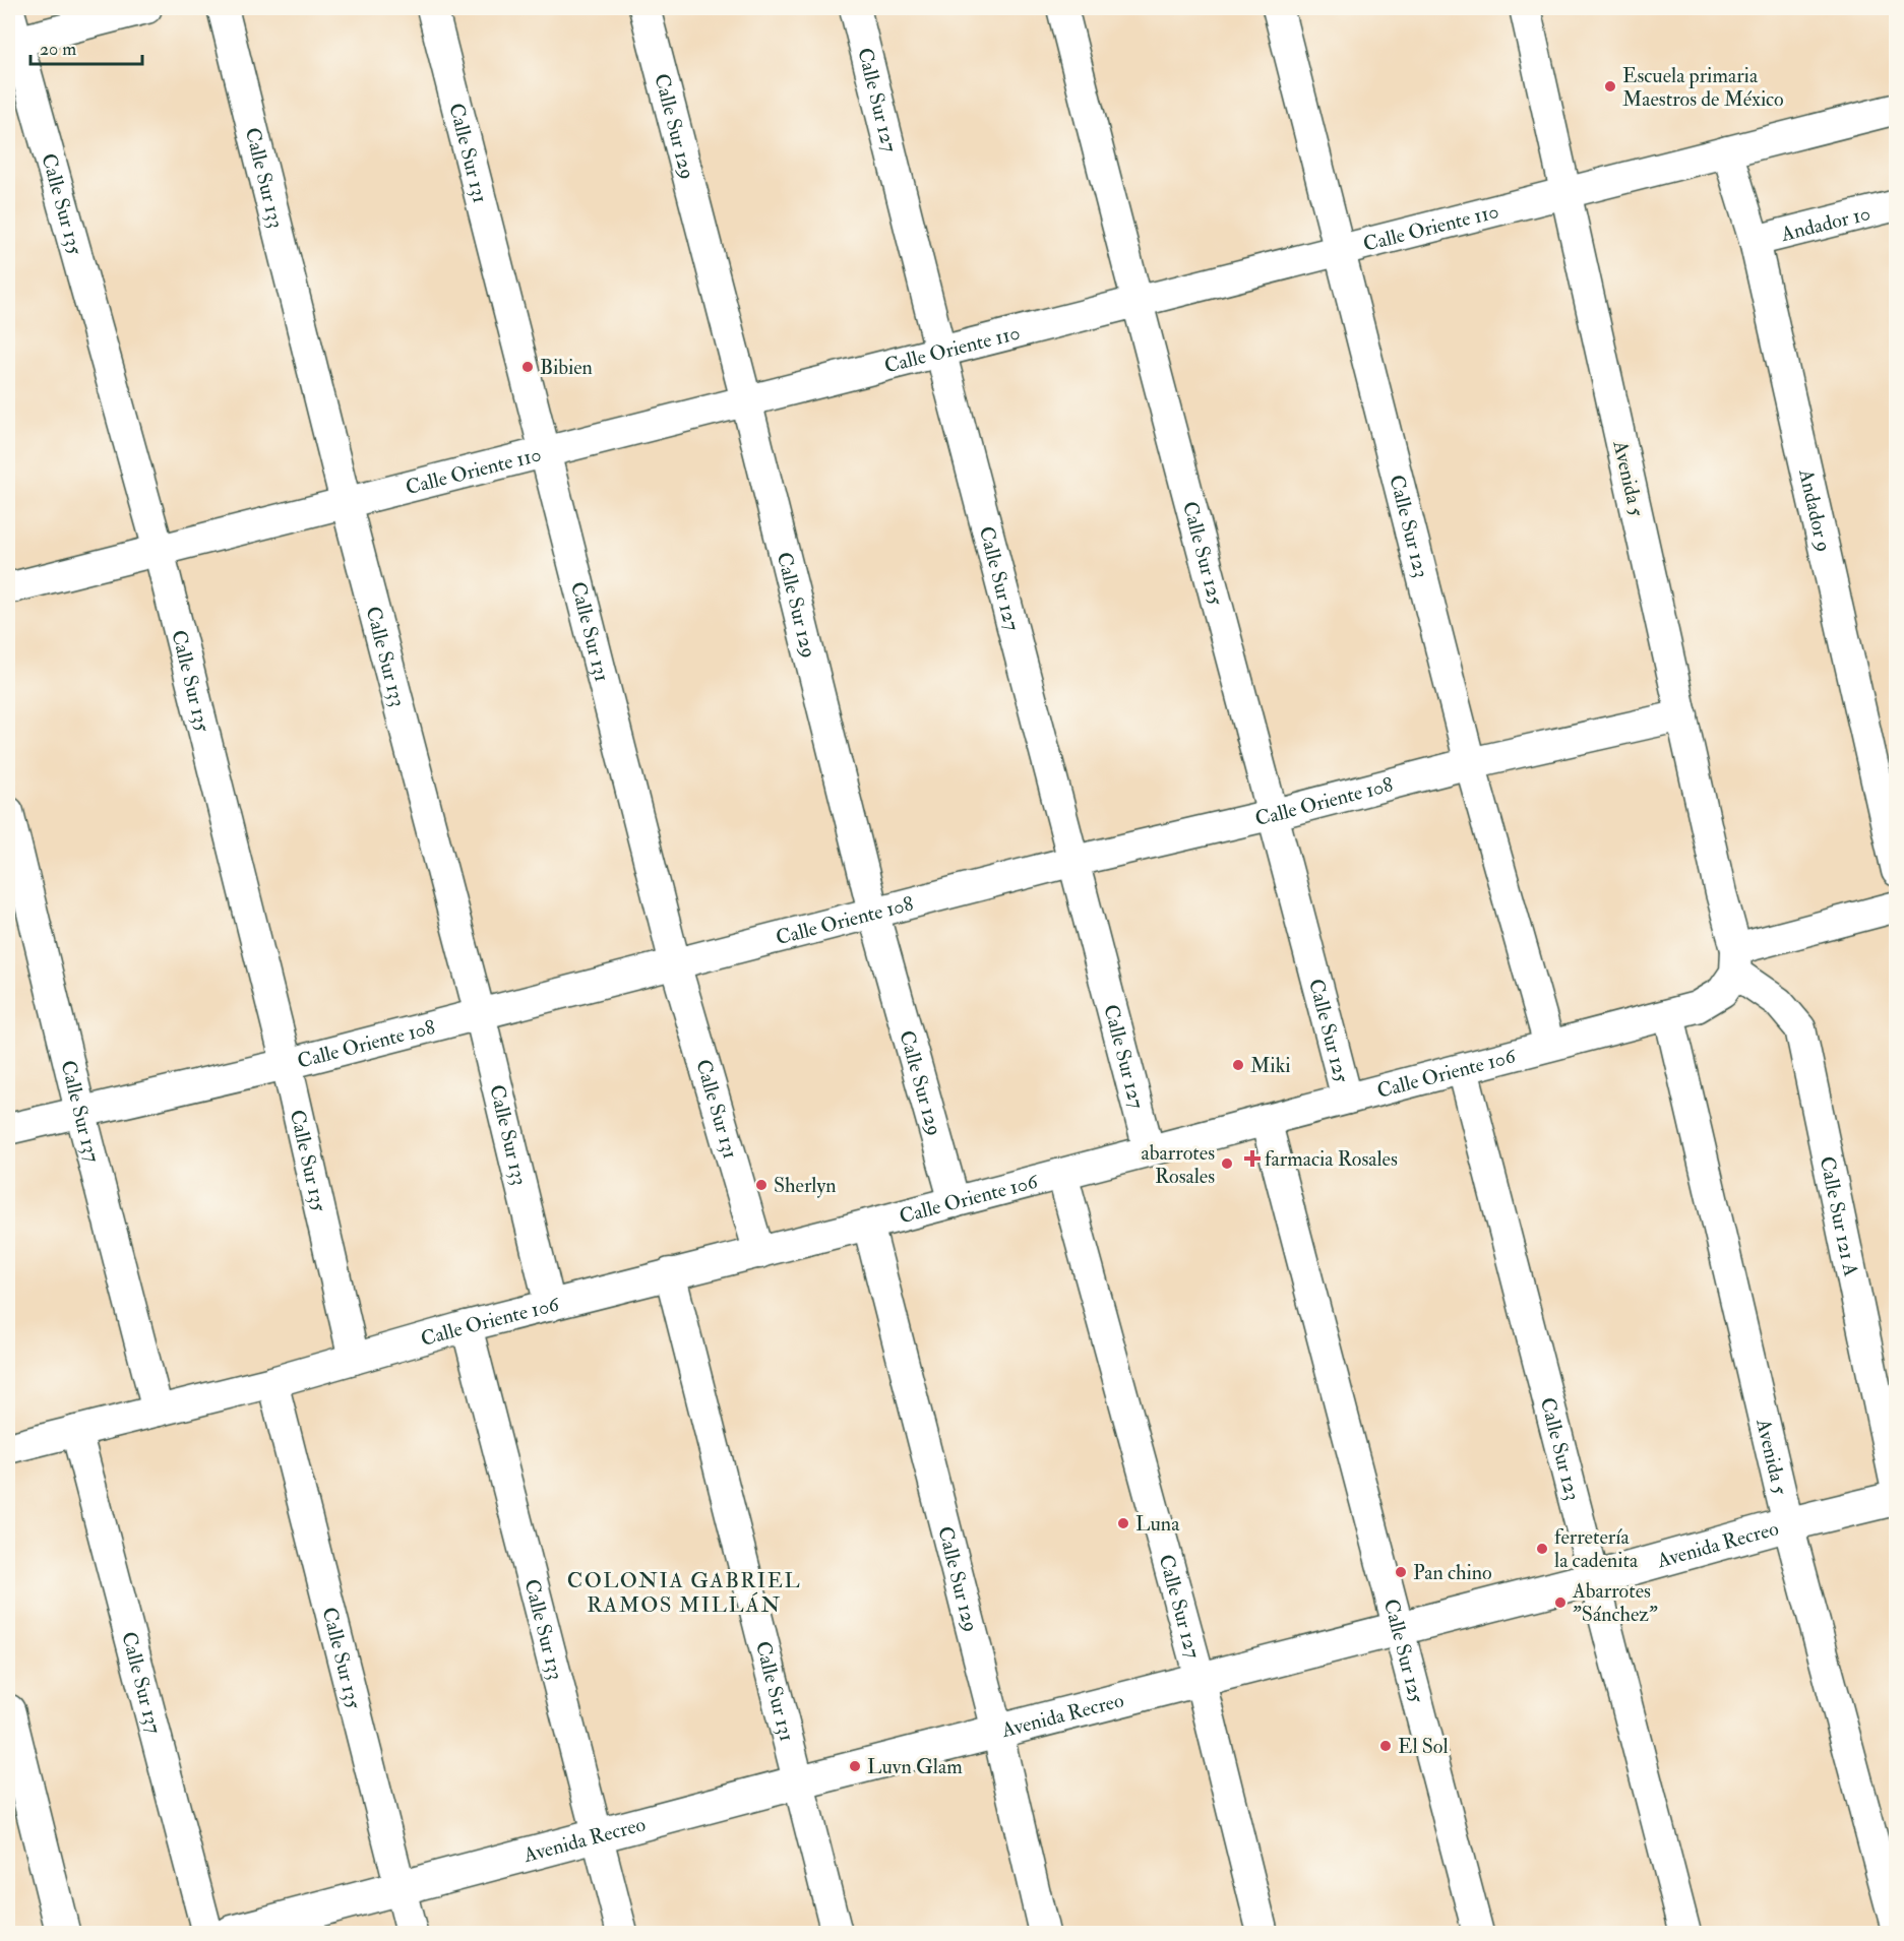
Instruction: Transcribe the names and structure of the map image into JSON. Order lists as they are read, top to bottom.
{
  "streets": {
    "street": [
      "Calle Sur 127",
      "Calle Sur 129",
      "Calle Sur 131",
      "Calle Sur 133",
      "Calle Sur 135",
      "Andador 10",
      "Calle Oriente 110",
      "Avenida 5",
      "Andador 9",
      "Calle Sur 123",
      "Calle Sur 125",
      "Calle Oriente 108",
      "Calle Oriente 106",
      "Calle Sur 137",
      "Calle Sur 121 A",
      "Avenida Recreo"
    ]
  },
  "crossings": [
    ["Calle Sur 127", "Calle Oriente 110"],
    ["Calle Sur 127", "Calle Oriente 108"],
    ["Calle Sur 127", "Calle Oriente 106"],
    ["Calle Sur 127", "Avenida Recreo"],
    ["Calle Sur 129", "Calle Oriente 110"],
    ["Calle Sur 129", "Calle Oriente 108"],
    ["Calle Sur 129", "Calle Oriente 106"],
    ["Calle Sur 129", "Avenida Recreo"],
    ["Calle Sur 131", "Calle Oriente 110"],
    ["Calle Sur 131", "Calle Oriente 108"],
    ["Calle Sur 131", "Calle Oriente 106"],
    ["Calle Sur 131", "Avenida Recreo"],
    ["Calle Sur 133", "Calle Oriente 110"],
    ["Calle Sur 133", "Calle Oriente 108"],
    ["Calle Sur 133", "Calle Oriente 106"],
    ["Calle Sur 133", "Avenida Recreo"],
    ["Calle Sur 135", "Calle Oriente 110"],
    ["Calle Sur 135", "Calle Oriente 108"],
    ["Calle Sur 135", "Calle Oriente 106"],
    ["Calle Sur 135", "Avenida Recreo"],
    ["Andador 10", "Andador 9"],
    ["Calle Oriente 110", "Avenida 5"],
    ["Calle Oriente 110", "Andador 9"],
    ["Calle Oriente 110", "Calle Sur 123"],
    ["Calle Oriente 110", "Calle Sur 125"],
    ["Avenida 5", "Calle Oriente 108"],
    ["Avenida 5", "Calle Oriente 106"],
    ["Avenida 5", "Calle Sur 121 A"],
    ["Avenida 5", "Avenida Recreo"],
    ["Calle Sur 123", "Calle Oriente 108"],
    ["Calle Sur 123", "Calle Oriente 106"],
    ["Calle Sur 123", "Avenida Recreo"],
    ["Calle Sur 125", "Calle Oriente 108"],
    ["Calle Sur 125", "Calle Oriente 106"],
    ["Calle Sur 125", "Avenida Recreo"],
    ["Calle Oriente 108", "Calle Sur 137"],
    ["Calle Oriente 106", "Calle Sur 137"],
    ["Calle Oriente 106", "Calle Sur 121 A"]
  ],
  "districts": ["COLONIA GABRIEL RAMOS MILLÁN"],
  "places": {
    "other": [
      "Escuela primaria Maestros de México",
      "Bibien",
      "Miki",
      "abarrotes Rosales",
      "Sherlyn",
      "Luna",
      "ferretería la cadenita",
      "Pan chino",
      "Abarrotes \"Sánchez\"",
      "El Sol",
      "Luvn Glam"
    ],
    "health": ["farmacia Rosales"]
  },
  "scale_bar": "20 m"
}
